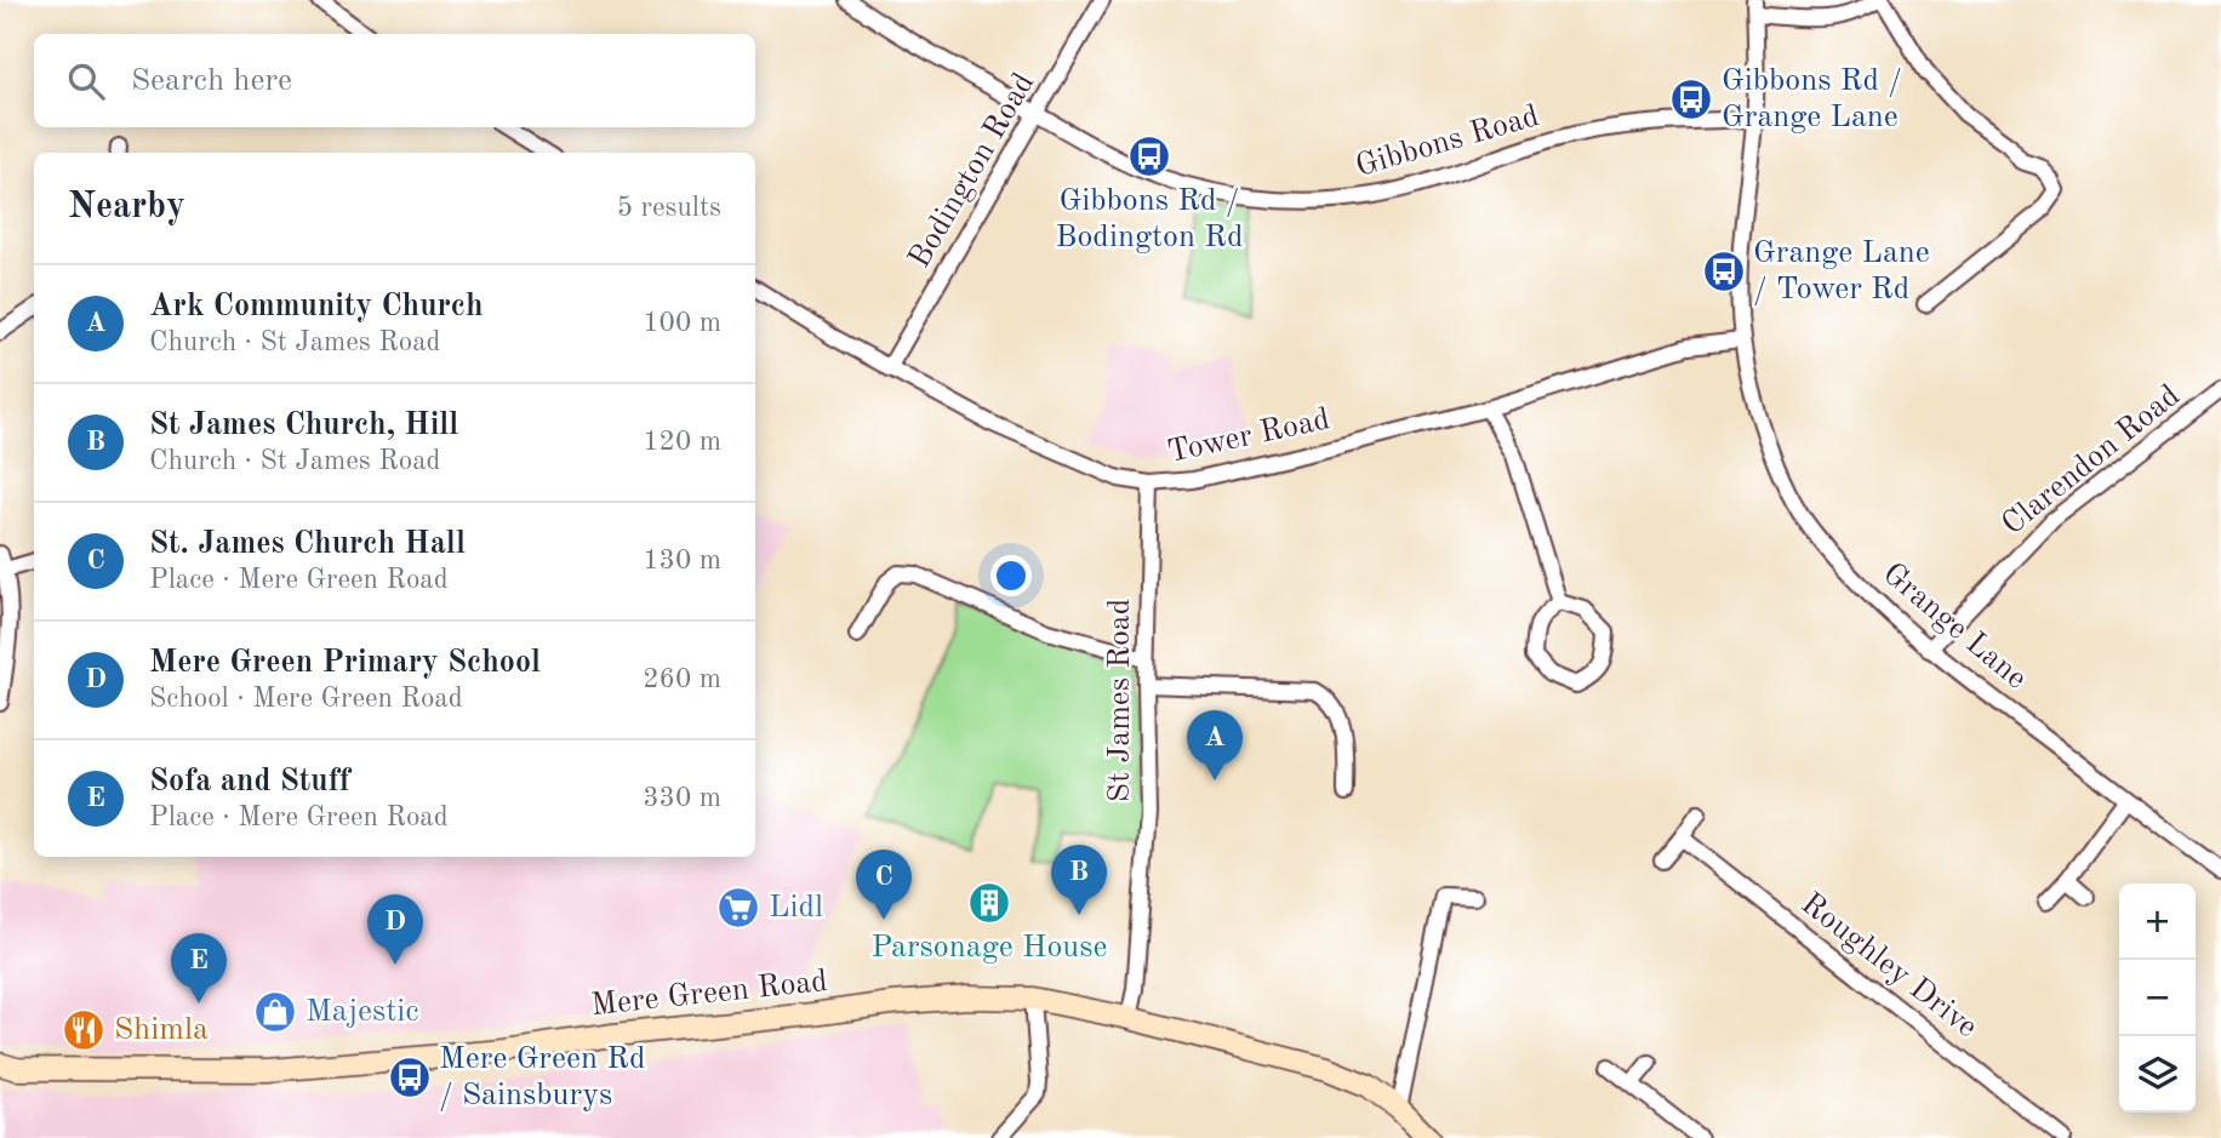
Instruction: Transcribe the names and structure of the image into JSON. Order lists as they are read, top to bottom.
{
  "streets": {
    "main road": ["Mere Green Road"],
    "street": [
      "Gibbons Road",
      "Bodington Road",
      "Tower Road",
      "Clarendon Road",
      "Grange Lane",
      "St James Road",
      "Roughley Drive"
    ]
  },
  "crossings": [
    ["Gibbons Road", "Bodington Road"],
    ["Gibbons Road", "Grange Lane"],
    ["Bodington Road", "Tower Road"],
    ["Tower Road", "Grange Lane"],
    ["Tower Road", "St James Road"],
    ["Clarendon Road", "Grange Lane"],
    ["St James Road", "Mere Green Road"]
  ],
  "places": {
    "bus stop": [
      "Gibbons Rd / Grange Lane",
      "Gibbons Rd / Bodington Rd",
      "Grange Lane / Tower Rd",
      "Mere Green Rd / Sainsburys"
    ],
    "building": ["Parsonage House"],
    "supermarket": ["Lidl"],
    "shop": ["Majestic"],
    "restaurant": ["Shimla"]
  },
  "page": {
    "search": "Search here",
    "heading": ["Nearby", "5 results"],
    "list": [
      {
        "mark": "A",
        "name": "Ark Community Church",
        "note": "Church · St James Road",
        "value": "100 m"
      },
      {
        "mark": "B",
        "name": "St James Church, Hill",
        "note": "Church · St James Road",
        "value": "120 m"
      },
      {
        "mark": "C",
        "name": "St. James Church Hall",
        "note": "Place · Mere Green Road",
        "value": "130 m"
      },
      {
        "mark": "D",
        "name": "Mere Green Primary School",
        "note": "School · Mere Green Road",
        "value": "260 m"
      },
      {
        "mark": "E",
        "name": "Sofa and Stuff",
        "note": "Place · Mere Green Road",
        "value": "330 m"
      }
    ],
    "pins": [
      "A",
      "B",
      "C",
      "D",
      "E"
    ],
    "map_buttons": ["+", "−"]
  }
}
